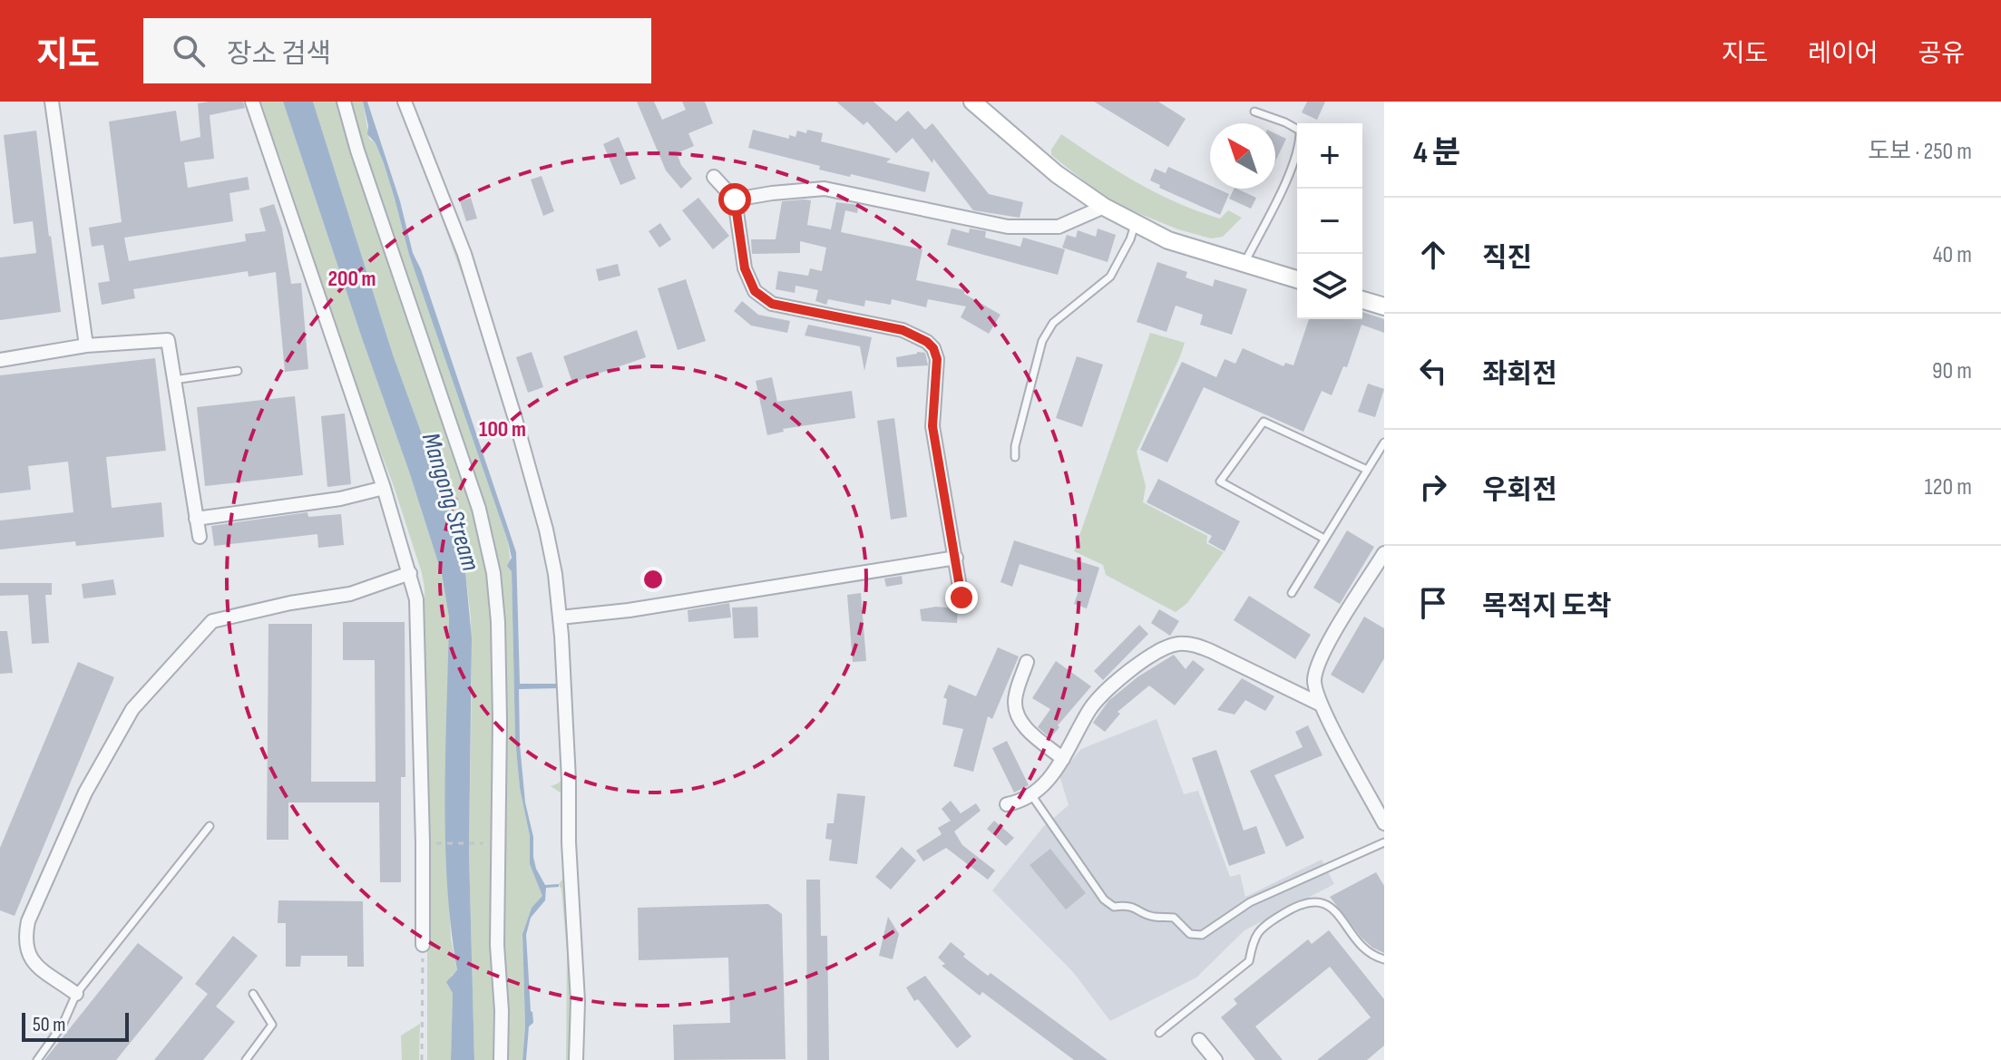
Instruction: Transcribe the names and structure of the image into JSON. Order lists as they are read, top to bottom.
{
  "water": ["Mangong Stream"],
  "scale_bar": "50 m",
  "north": "top left",
  "page": {
    "header": "지도",
    "search": "장소 검색",
    "nav": ["지도", "레이어", "공유"],
    "heading": ["4 분", "도보 · 250 m"],
    "map_buttons": ["+", "−"],
    "list": [
      ["직진", "40 m"],
      ["좌회전", "90 m"],
      ["우회전", "120 m"],
      "목적지 도착"
    ],
    "scale": "50 m"
  },
  "rings": ["200 m", "100 m"]
}
